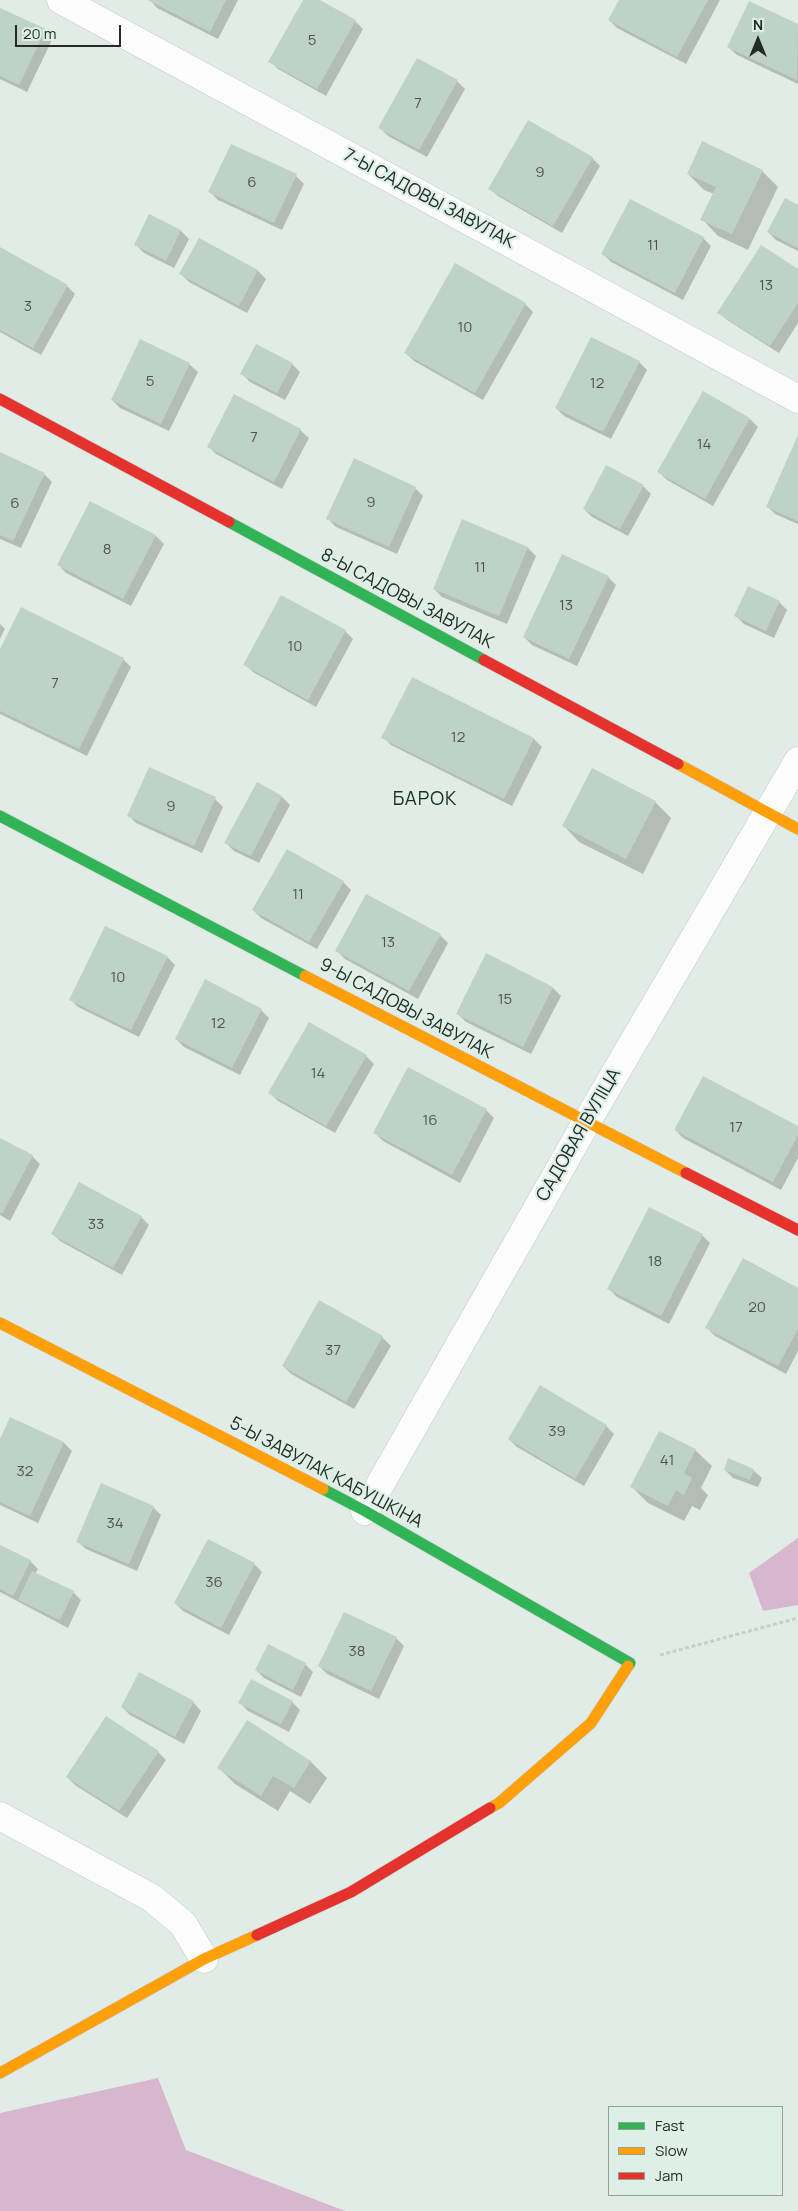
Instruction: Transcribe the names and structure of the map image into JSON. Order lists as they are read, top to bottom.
{
  "streets": {
    "street": [
      "7-Ы САДОВЫ ЗАВУЛАК",
      "8-Ы САДОВЫ ЗАВУЛАК",
      "9-Ы САДОВЫ ЗАВУЛАК",
      "САДОВАЯ ВУЛІЦА",
      "5-Ы ЗАВУЛАК КАБУШКІНА"
    ]
  },
  "crossings": [
    ["8-Ы САДОВЫ ЗАВУЛАК", "САДОВАЯ ВУЛІЦА"],
    ["9-Ы САДОВЫ ЗАВУЛАК", "САДОВАЯ ВУЛІЦА"],
    ["САДОВАЯ ВУЛІЦА", "5-Ы ЗАВУЛАК КАБУШКІНА"]
  ],
  "districts": ["БАРОК"],
  "house_numbers": [
    "5",
    "7",
    "9",
    "6",
    "11",
    "13",
    "3",
    "10",
    "5",
    "12",
    "7",
    "14",
    "9",
    "6",
    "8",
    "11",
    "13",
    "10",
    "7",
    "12",
    "9",
    "11",
    "13",
    "10",
    "15",
    "12",
    "14",
    "16",
    "17",
    "33",
    "18",
    "20",
    "37",
    "39",
    "41",
    "32",
    "34",
    "36",
    "38"
  ],
  "legend": ["Fast", "Slow", "Jam"],
  "scale_bar": "20 m",
  "north": "top"
}
